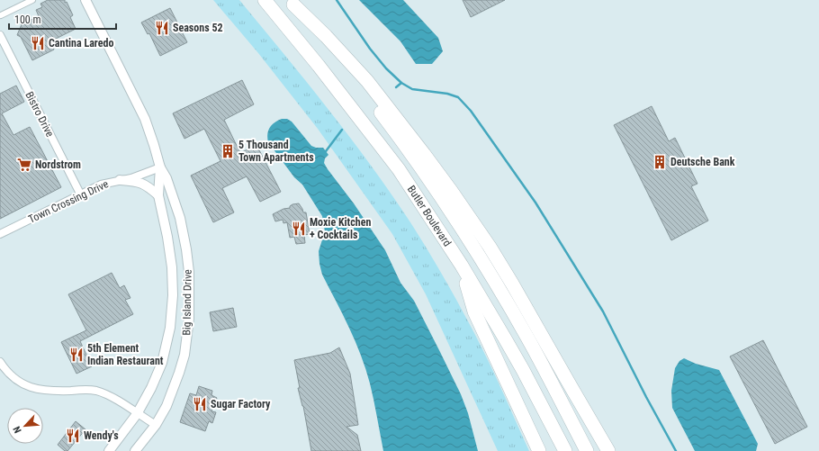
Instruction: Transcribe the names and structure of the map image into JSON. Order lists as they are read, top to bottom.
{
  "streets": {
    "highway": ["Butler Boulevard"],
    "street": ["Bistro Drive", "Town Crossing Drive", "Big Island Drive"]
  },
  "crossings": [
    ["Bistro Drive", "Town Crossing Drive"],
    ["Town Crossing Drive", "Big Island Drive"]
  ],
  "places": {
    "restaurant": [
      "Seasons 52",
      "Cantina Laredo",
      "Moxie Kitchen + Cocktails",
      "5th Element Indian Restaurant",
      "Sugar Factory",
      "Wendy's"
    ],
    "building": ["5 Thousand Town Apartments", "Deutsche Bank"],
    "supermarket": ["Nordstrom"]
  },
  "scale_bar": "100 m",
  "north": "bottom left"
}
